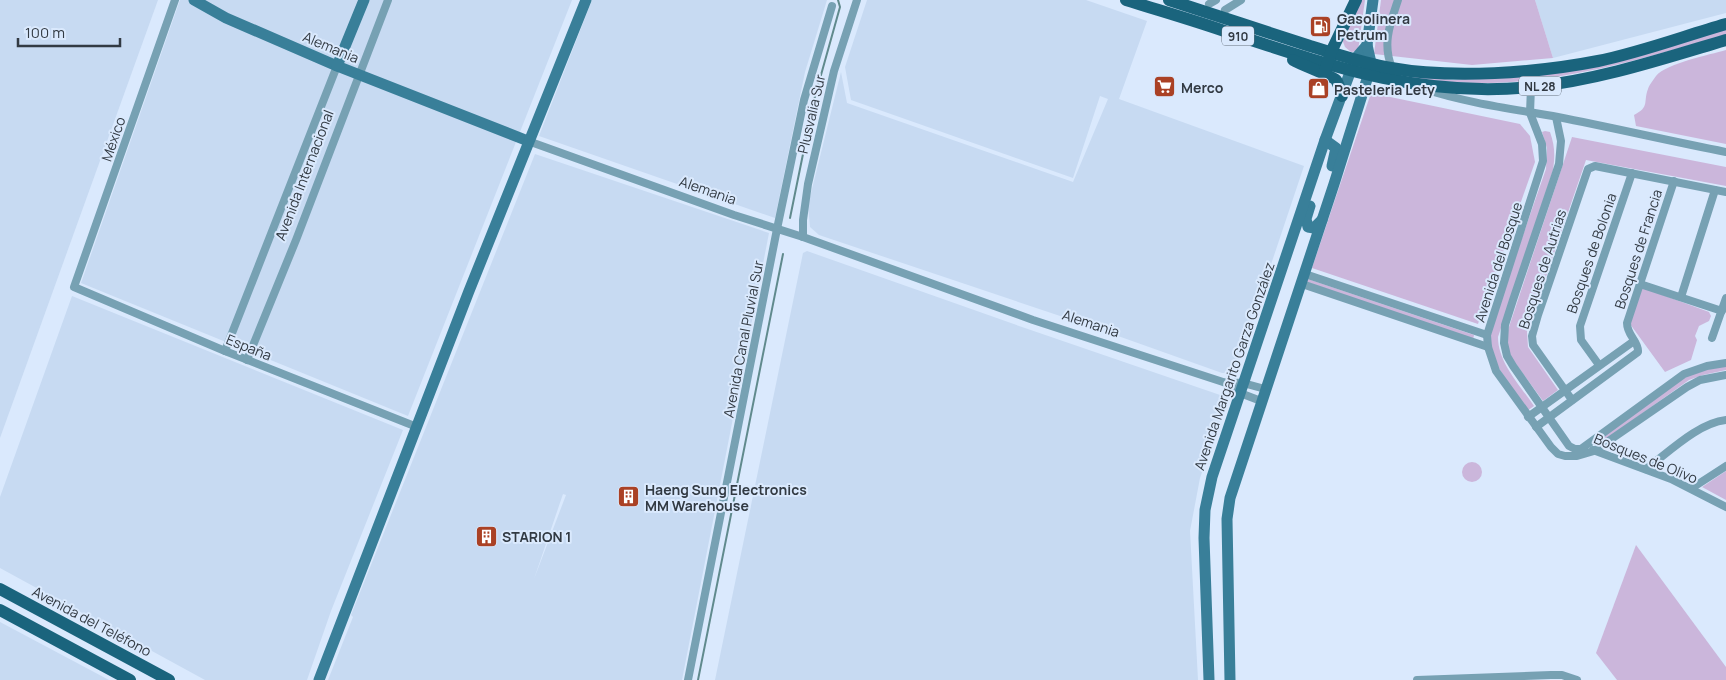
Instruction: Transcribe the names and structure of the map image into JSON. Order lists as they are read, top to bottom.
{
  "streets": {
    "main road": [
      "910",
      "Alemania",
      "NL 28",
      "Avenida Internacional",
      "Avenida Margarito Garza González",
      "Avenida del Teléfono"
    ],
    "street": [
      "Plusvalia Sur",
      "México",
      "Bosques de Francia",
      "Bosques de Bolonia",
      "Avenida del Bosque",
      "Bosques de Autrias",
      "Avenida Canal Pluvial Sur",
      "España",
      "Bosques de Olivo"
    ]
  },
  "crossings": [
    ["910", "NL 28"],
    ["910", "Avenida Margarito Garza González"],
    ["Alemania", "Plusvalia Sur"],
    ["Alemania", "Avenida Internacional"],
    ["Alemania", "Avenida Canal Pluvial Sur"],
    ["Alemania", "Avenida Margarito Garza González"],
    ["NL 28", "Avenida Margarito Garza González"],
    ["México", "España"],
    ["Avenida Internacional", "España"],
    ["Bosques de Francia", "Bosques de Autrias"],
    ["Bosques de Bolonia", "Bosques de Autrias"],
    ["Avenida del Bosque", "Bosques de Olivo"]
  ],
  "places": {
    "fuel station": ["Gasolinera Petrum"],
    "supermarket": ["Merco"],
    "shop": ["Pasteleria Lety"],
    "building": ["Haeng Sung Electronics MM Warehouse", "STARION 1"]
  },
  "scale_bar": "100 m"
}
